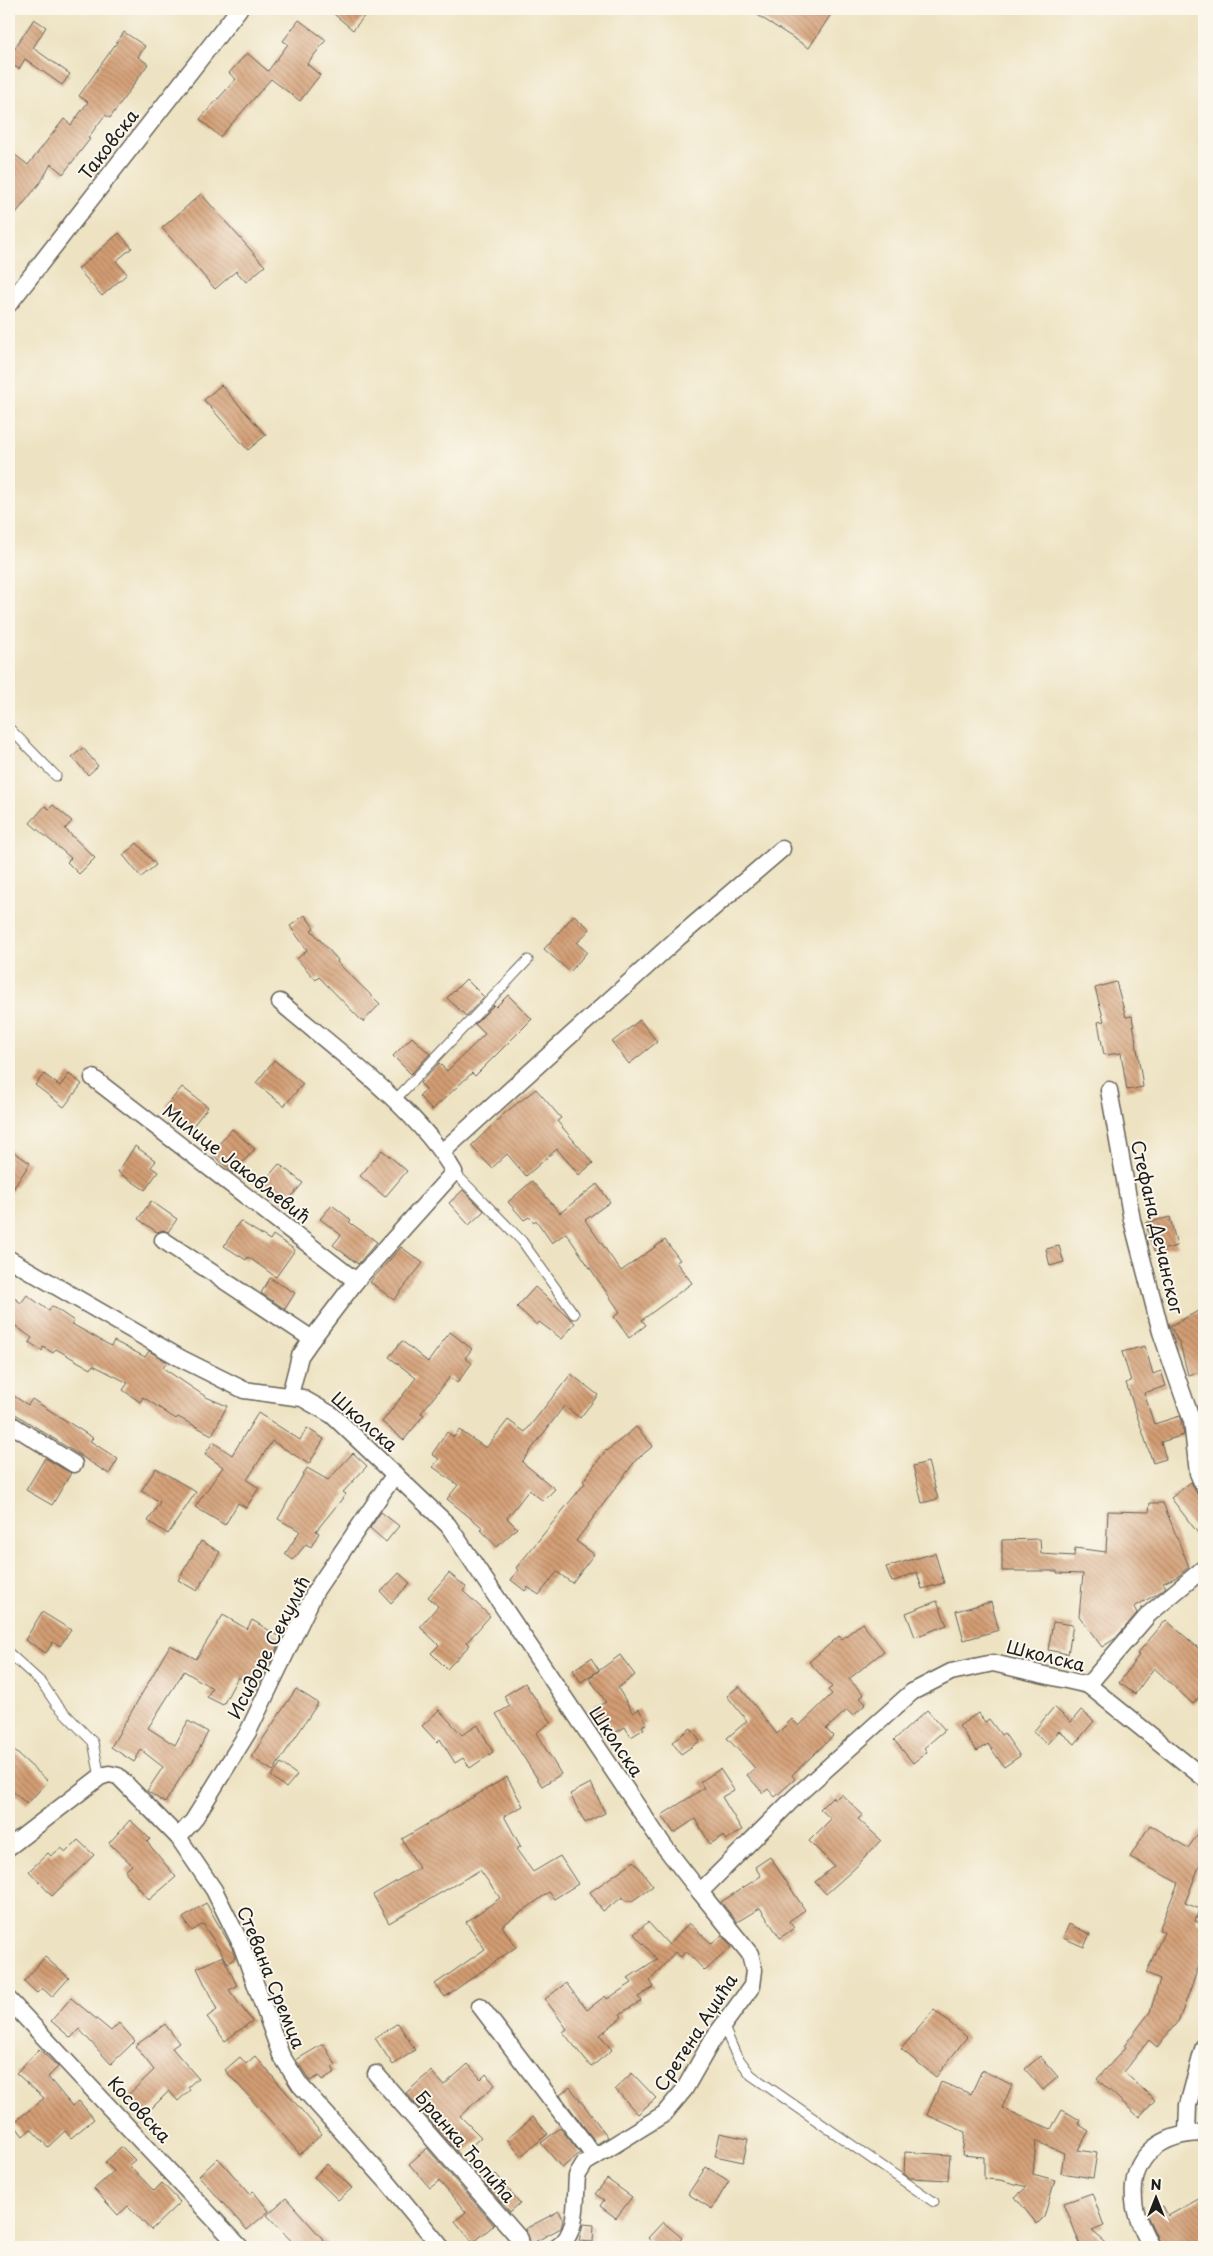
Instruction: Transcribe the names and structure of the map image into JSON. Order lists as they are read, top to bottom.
{
  "streets": {
    "street": [
      "Таковска",
      "Милице Јаковљевић",
      "Стефана Дечанског",
      "Школска",
      "Исидоре Секулић",
      "Стевана Сремца",
      "Сретена Аџића",
      "Косовска",
      "Бранка Ћопића"
    ]
  },
  "crossings": [
    ["Школска", "Исидоре Секулић"],
    ["Школска", "Сретена Аџића"],
    ["Исидоре Секулић", "Стевана Сремца"]
  ],
  "north": "top"
}
